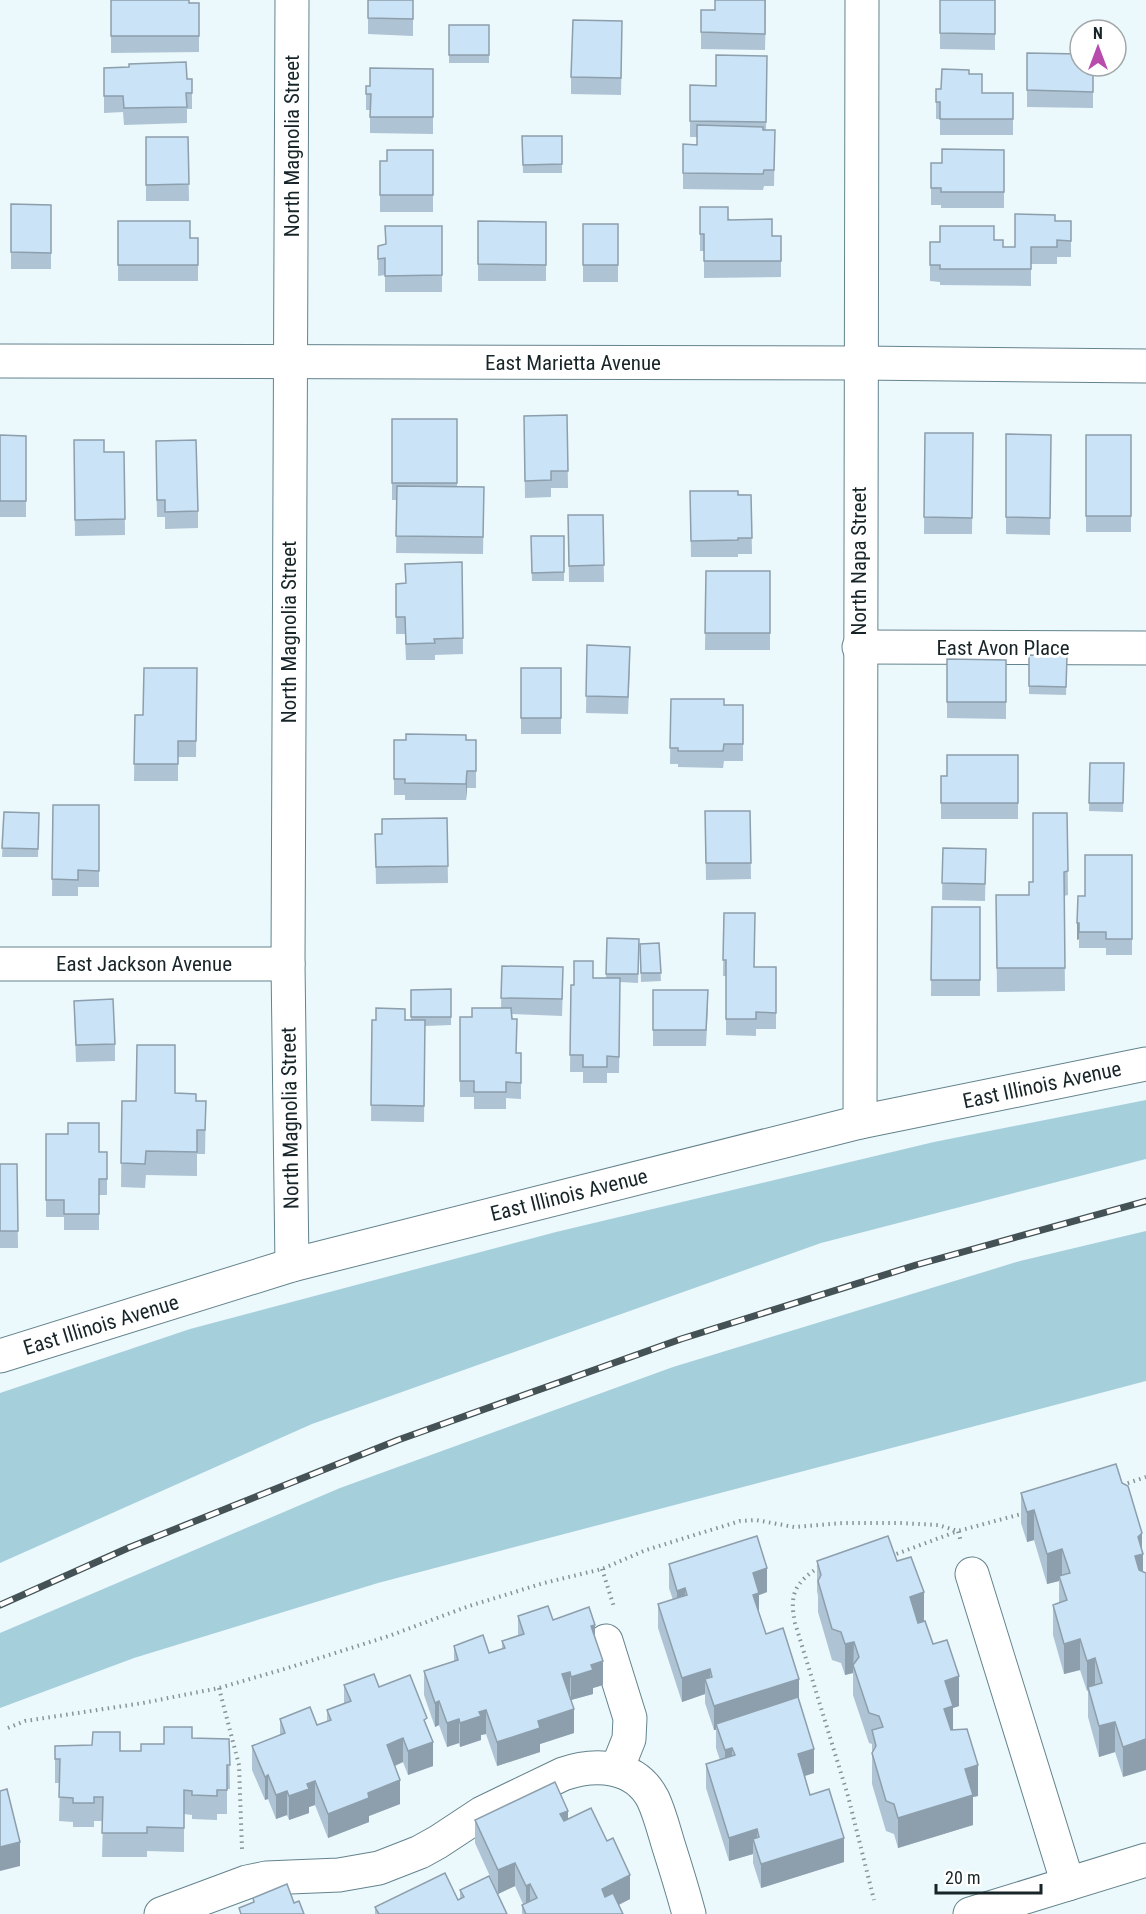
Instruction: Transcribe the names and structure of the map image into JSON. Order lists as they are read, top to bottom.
{
  "streets": {
    "street": [
      "North Magnolia Street",
      "East Marietta Avenue",
      "North Napa Street",
      "East Avon Place",
      "East Jackson Avenue",
      "East Illinois Avenue"
    ]
  },
  "crossings": [
    ["North Magnolia Street", "East Marietta Avenue"],
    ["North Magnolia Street", "East Jackson Avenue"],
    ["North Magnolia Street", "East Illinois Avenue"],
    ["East Marietta Avenue", "North Napa Street"],
    ["North Napa Street", "East Avon Place"],
    ["North Napa Street", "East Illinois Avenue"]
  ],
  "scale_bar": "20 m",
  "north": "top"
}
